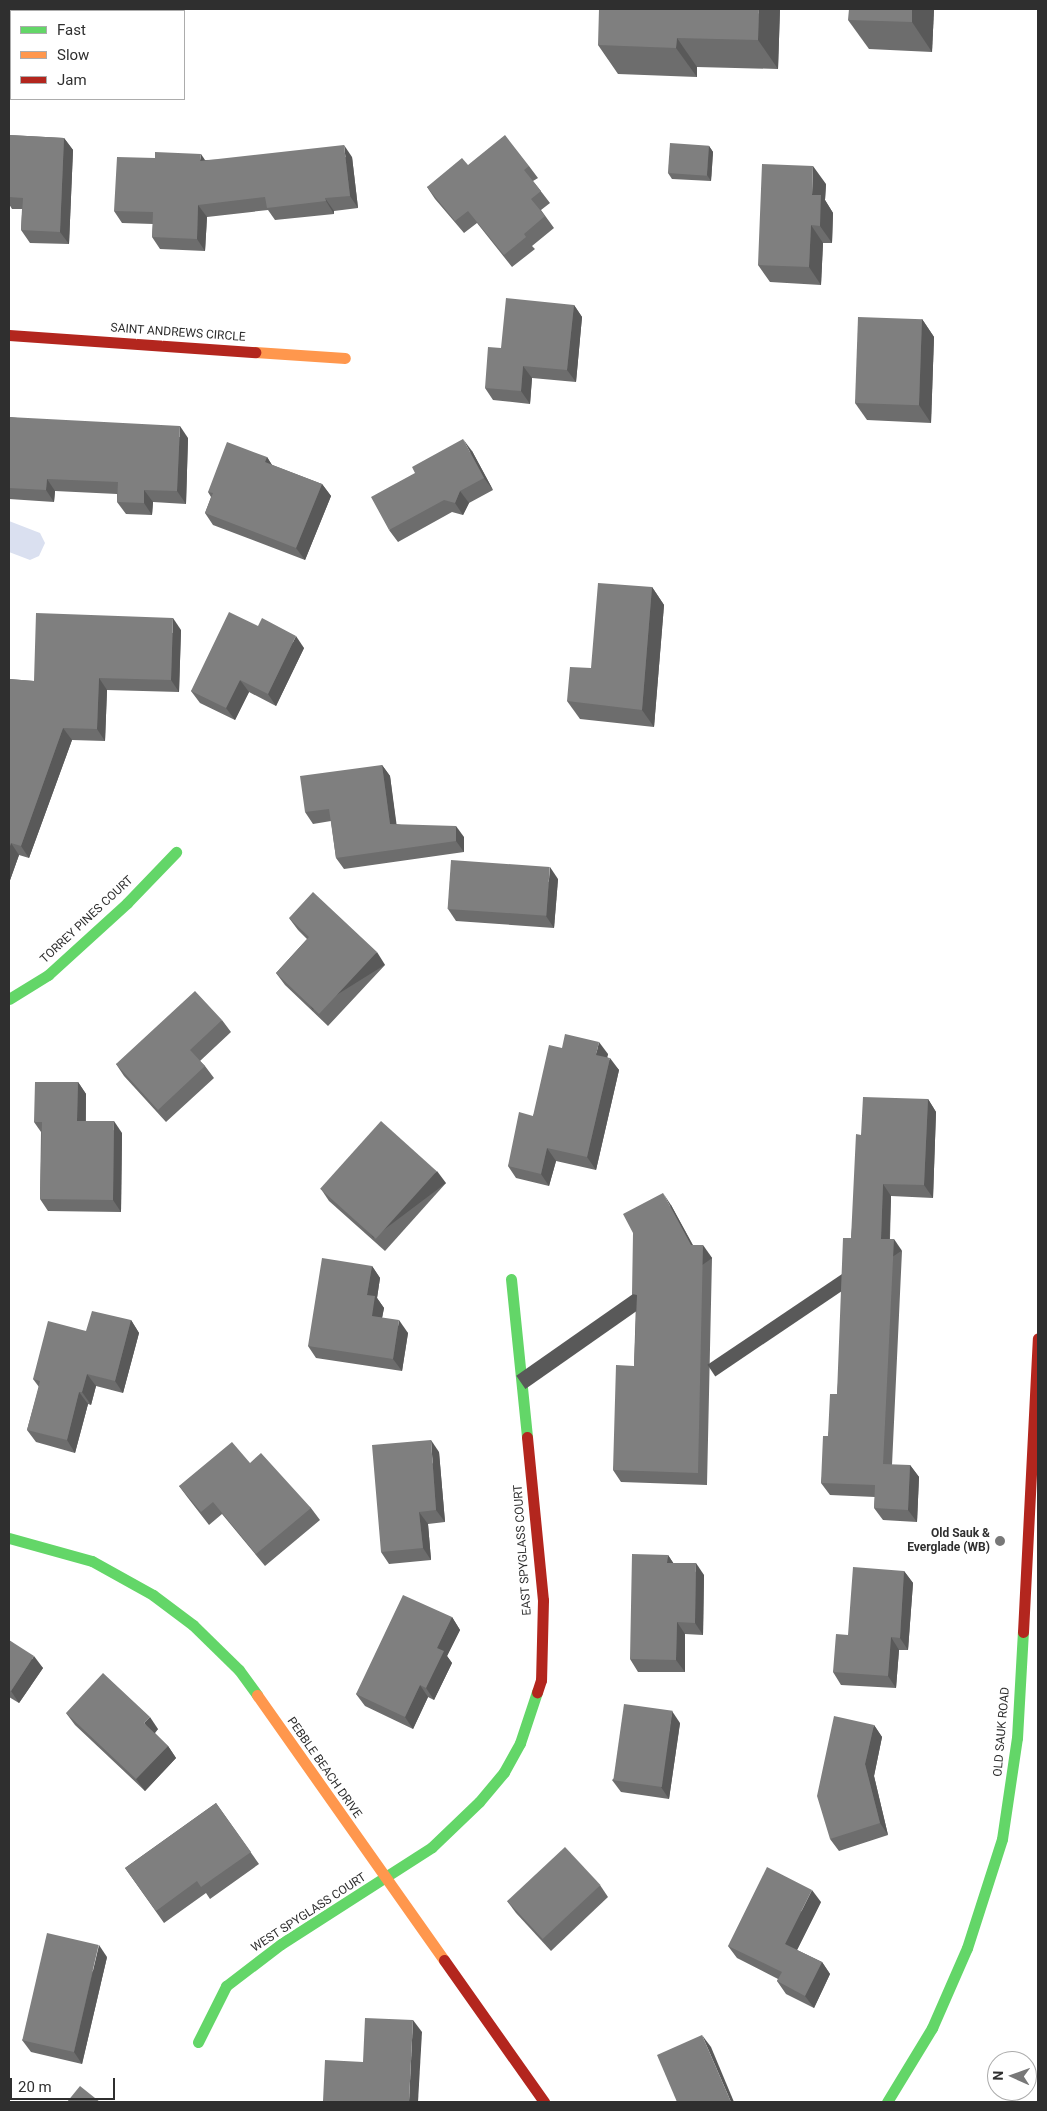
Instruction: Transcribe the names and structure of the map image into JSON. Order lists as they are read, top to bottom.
{
  "streets": {
    "street": [
      "SAINT ANDREWS CIRCLE",
      "TORREY PINES COURT",
      "EAST SPYGLASS COURT",
      "OLD SAUK ROAD",
      "PEBBLE BEACH DRIVE",
      "WEST SPYGLASS COURT"
    ]
  },
  "crossings": [
    ["EAST SPYGLASS COURT", "PEBBLE BEACH DRIVE"],
    ["EAST SPYGLASS COURT", "WEST SPYGLASS COURT"],
    ["PEBBLE BEACH DRIVE", "WEST SPYGLASS COURT"]
  ],
  "places": ["Old Sauk & Everglade (WB)"],
  "legend": ["Fast", "Slow", "Jam"],
  "scale_bar": "20 m",
  "north": "left"
}
